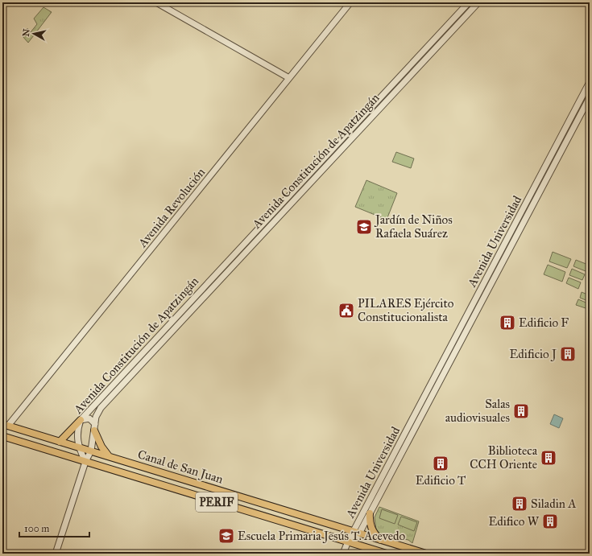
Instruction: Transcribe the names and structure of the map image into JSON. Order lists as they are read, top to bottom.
{
  "streets": {
    "main road": ["Canal de San Juan", "PERIF"],
    "street": ["Avenida Constitución de Apatzingán", "Avenida Revolución", "Avenida Universidad"]
  },
  "crossings": [
    ["Avenida Constitución de Apatzingán", "Canal de San Juan"],
    ["Avenida Revolución", "Canal de San Juan"],
    ["Avenida Universidad", "Canal de San Juan"]
  ],
  "places": {
    "school or university": ["Jardín de Niños Rafaela Suárez", "Escuela Primaria Jesús T. Acevedo"],
    "public building": ["PILARES Ejército Constitucionalista"],
    "building": [
      "Edificio F",
      "Edificio J",
      "Salas audiovisuales",
      "Biblioteca CCH Oriente",
      "Edificio T",
      "Siladin A",
      "Edifico W"
    ]
  },
  "scale_bar": "100 m",
  "north": "left"
}
